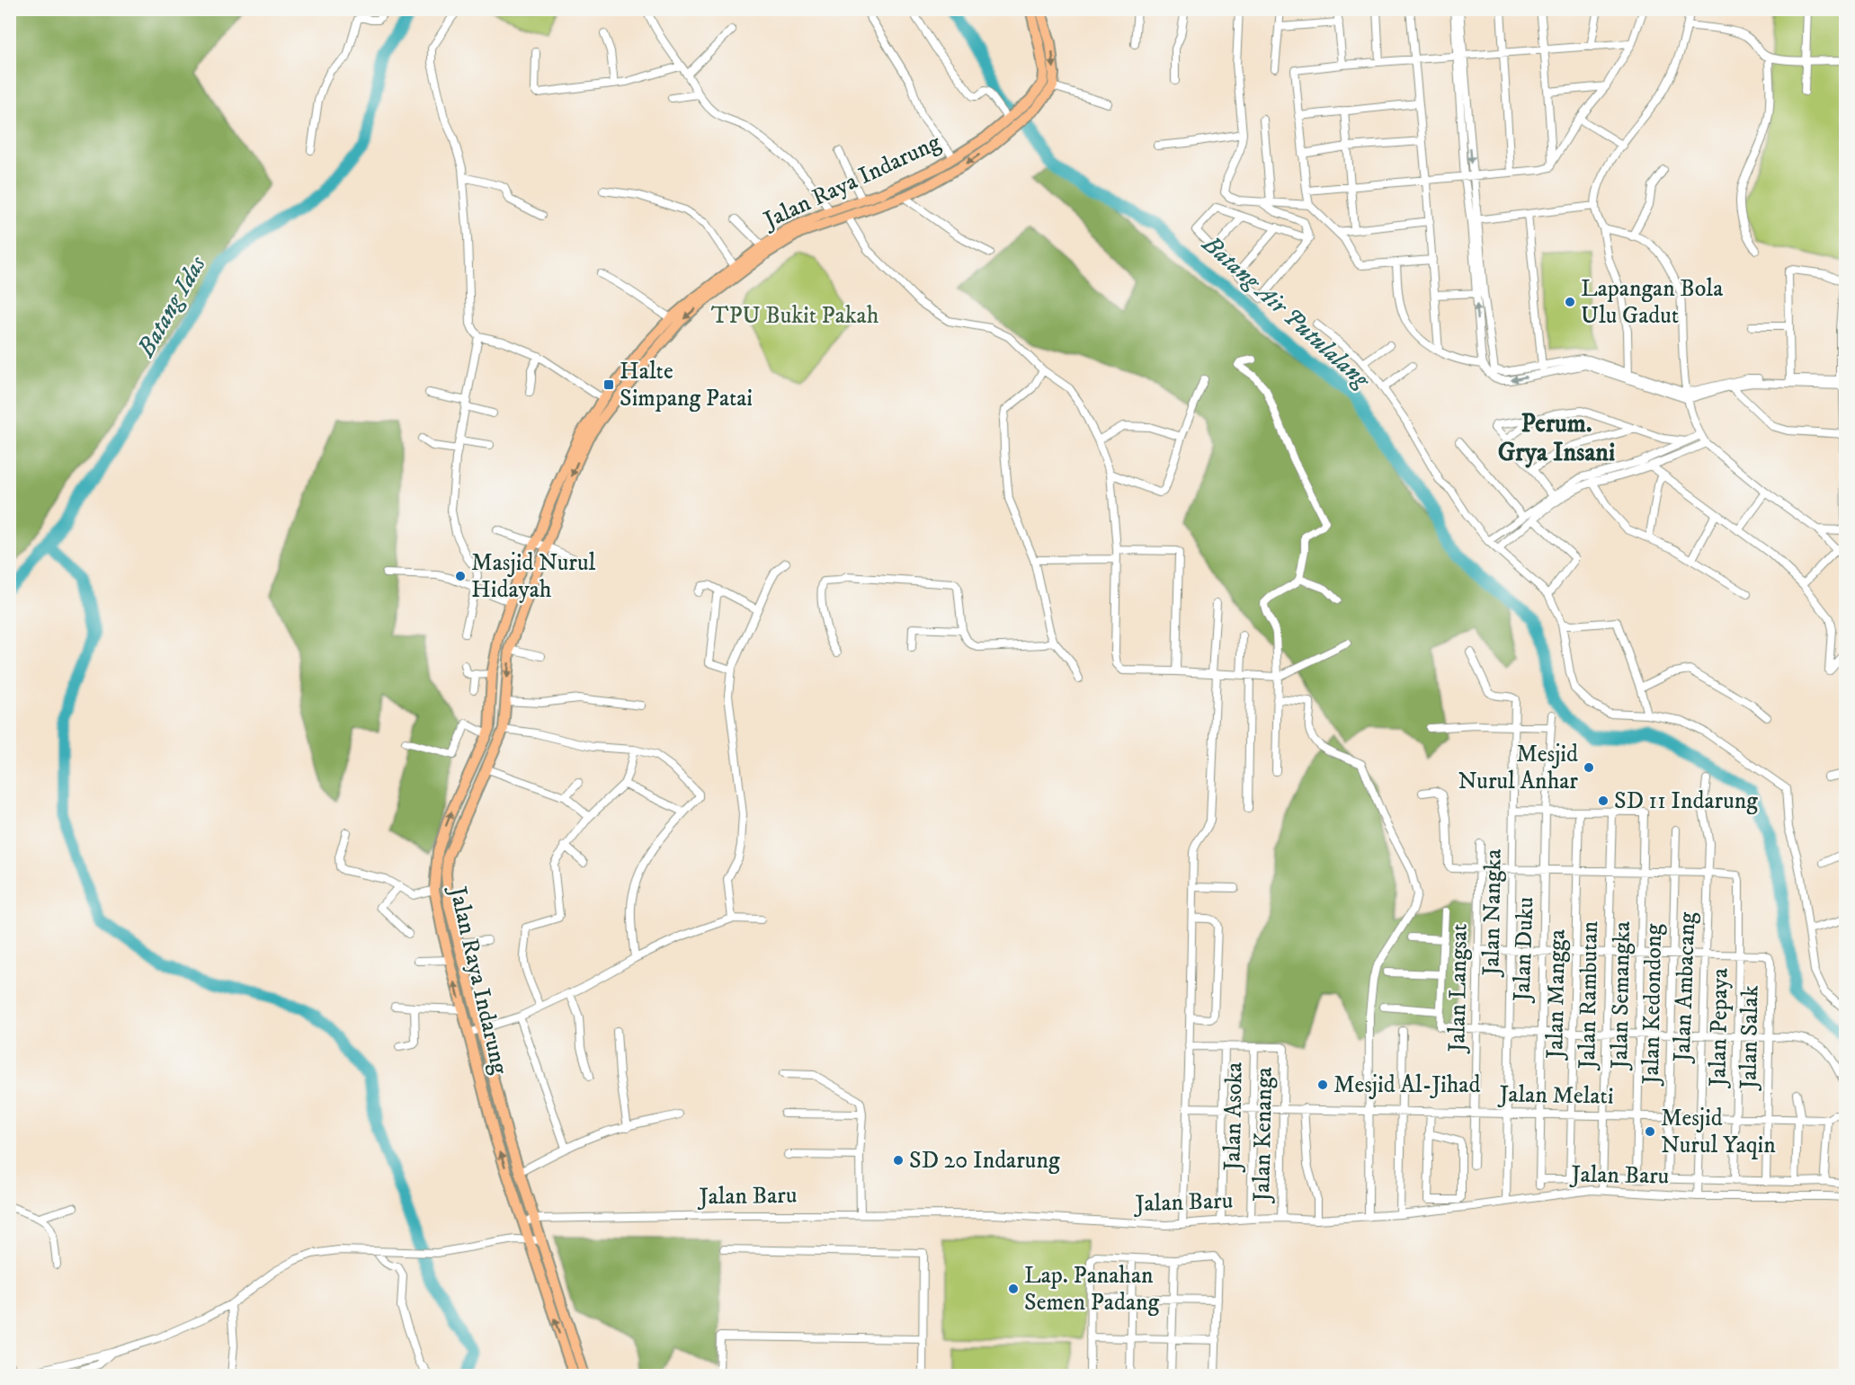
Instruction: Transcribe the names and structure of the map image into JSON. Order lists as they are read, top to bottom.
{
  "streets": {
    "highway": ["Jalan Raya Indarung"],
    "street": [
      "Jalan Nangka",
      "Jalan Duku",
      "Jalan Ambacang",
      "Jalan Langsat",
      "Jalan Mangga",
      "Jalan Rambutan",
      "Jalan Semangka",
      "Jalan Kedondong",
      "Jalan Pepaya",
      "Jalan Salak",
      "Jalan Melati",
      "Jalan Asoka",
      "Jalan Kenanga",
      "Jalan Baru"
    ]
  },
  "crossings": [
    ["Jalan Raya Indarung", "Jalan Baru"],
    ["Jalan Nangka", "Jalan Melati"],
    ["Jalan Nangka", "Jalan Baru"],
    ["Jalan Duku", "Jalan Mangga"],
    ["Jalan Duku", "Jalan Melati"],
    ["Jalan Ambacang", "Jalan Pepaya"],
    ["Jalan Ambacang", "Jalan Melati"],
    ["Jalan Ambacang", "Jalan Baru"],
    ["Jalan Langsat", "Jalan Melati"],
    ["Jalan Mangga", "Jalan Melati"],
    ["Jalan Rambutan", "Jalan Semangka"],
    ["Jalan Rambutan", "Jalan Melati"],
    ["Jalan Rambutan", "Jalan Baru"],
    ["Jalan Semangka", "Jalan Melati"],
    ["Jalan Kedondong", "Jalan Melati"],
    ["Jalan Pepaya", "Jalan Salak"],
    ["Jalan Pepaya", "Jalan Melati"],
    ["Jalan Salak", "Jalan Melati"],
    ["Jalan Melati", "Jalan Asoka"],
    ["Jalan Melati", "Jalan Kenanga"],
    ["Jalan Asoka", "Jalan Kenanga"],
    ["Jalan Asoka", "Jalan Baru"],
    ["Jalan Kenanga", "Jalan Baru"]
  ],
  "districts": ["Perum. Grya Insani"],
  "water": ["Batang Idas", "Batang Air Putulalang"],
  "parks": ["TPU Bukit Pakah"],
  "places": {
    "other": [
      "Lapangan Bola Ulu Gadut",
      "Masjid Nurul Hidayah",
      "Mesjid Nurul Anhar",
      "SD 11 Indarung",
      "Mesjid Al-Jihad",
      "Mesjid Nurul Yaqin",
      "SD 20 Indarung",
      "Lap. Panahan Semen Padang"
    ],
    "transit": ["Halte Simpang Patai"]
  }
}
